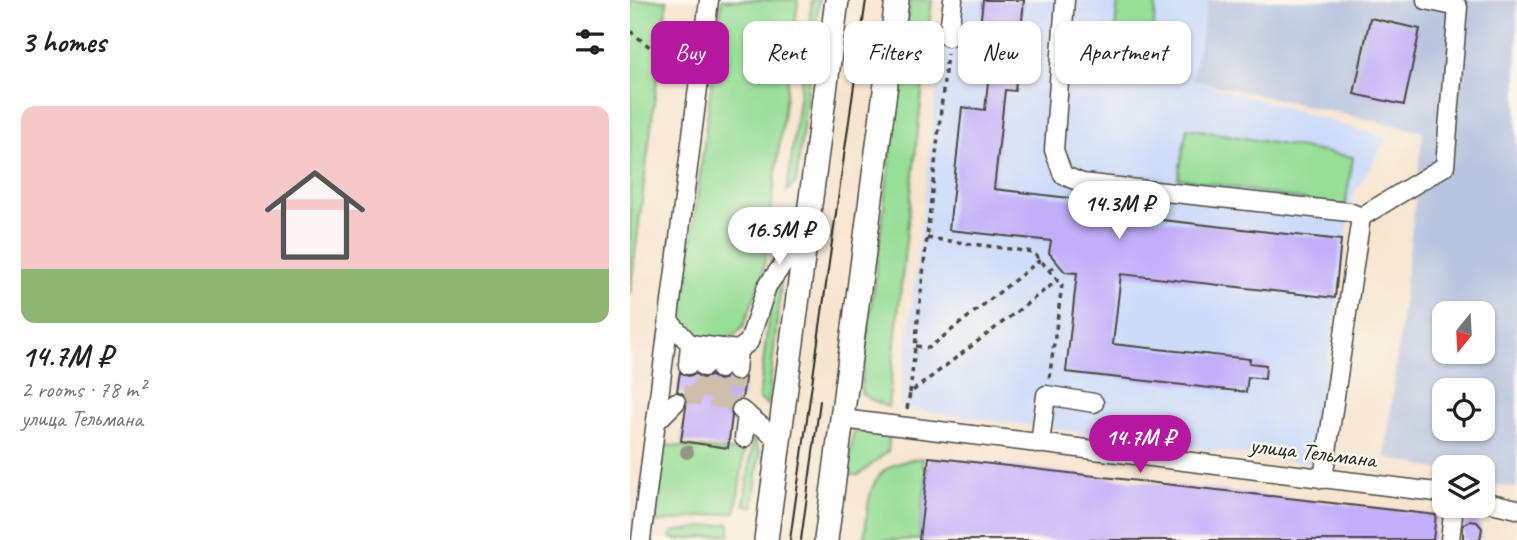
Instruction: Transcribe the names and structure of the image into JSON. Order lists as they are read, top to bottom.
{
  "streets": {
    "street": ["улица Тельмана"]
  },
  "north": "bottom",
  "page": {
    "heading": "3 homes",
    "chip": [
      "Buy",
      "Rent",
      "Filters",
      "New",
      "Apartment"
    ],
    "list": [
      {
        "name": "14.7M ₽",
        "note": "2 rooms · 78 m² · улица Тельмана"
      }
    ],
    "price": ["14.3M ₽", "16.5M ₽", "14.7M ₽"]
  }
}
